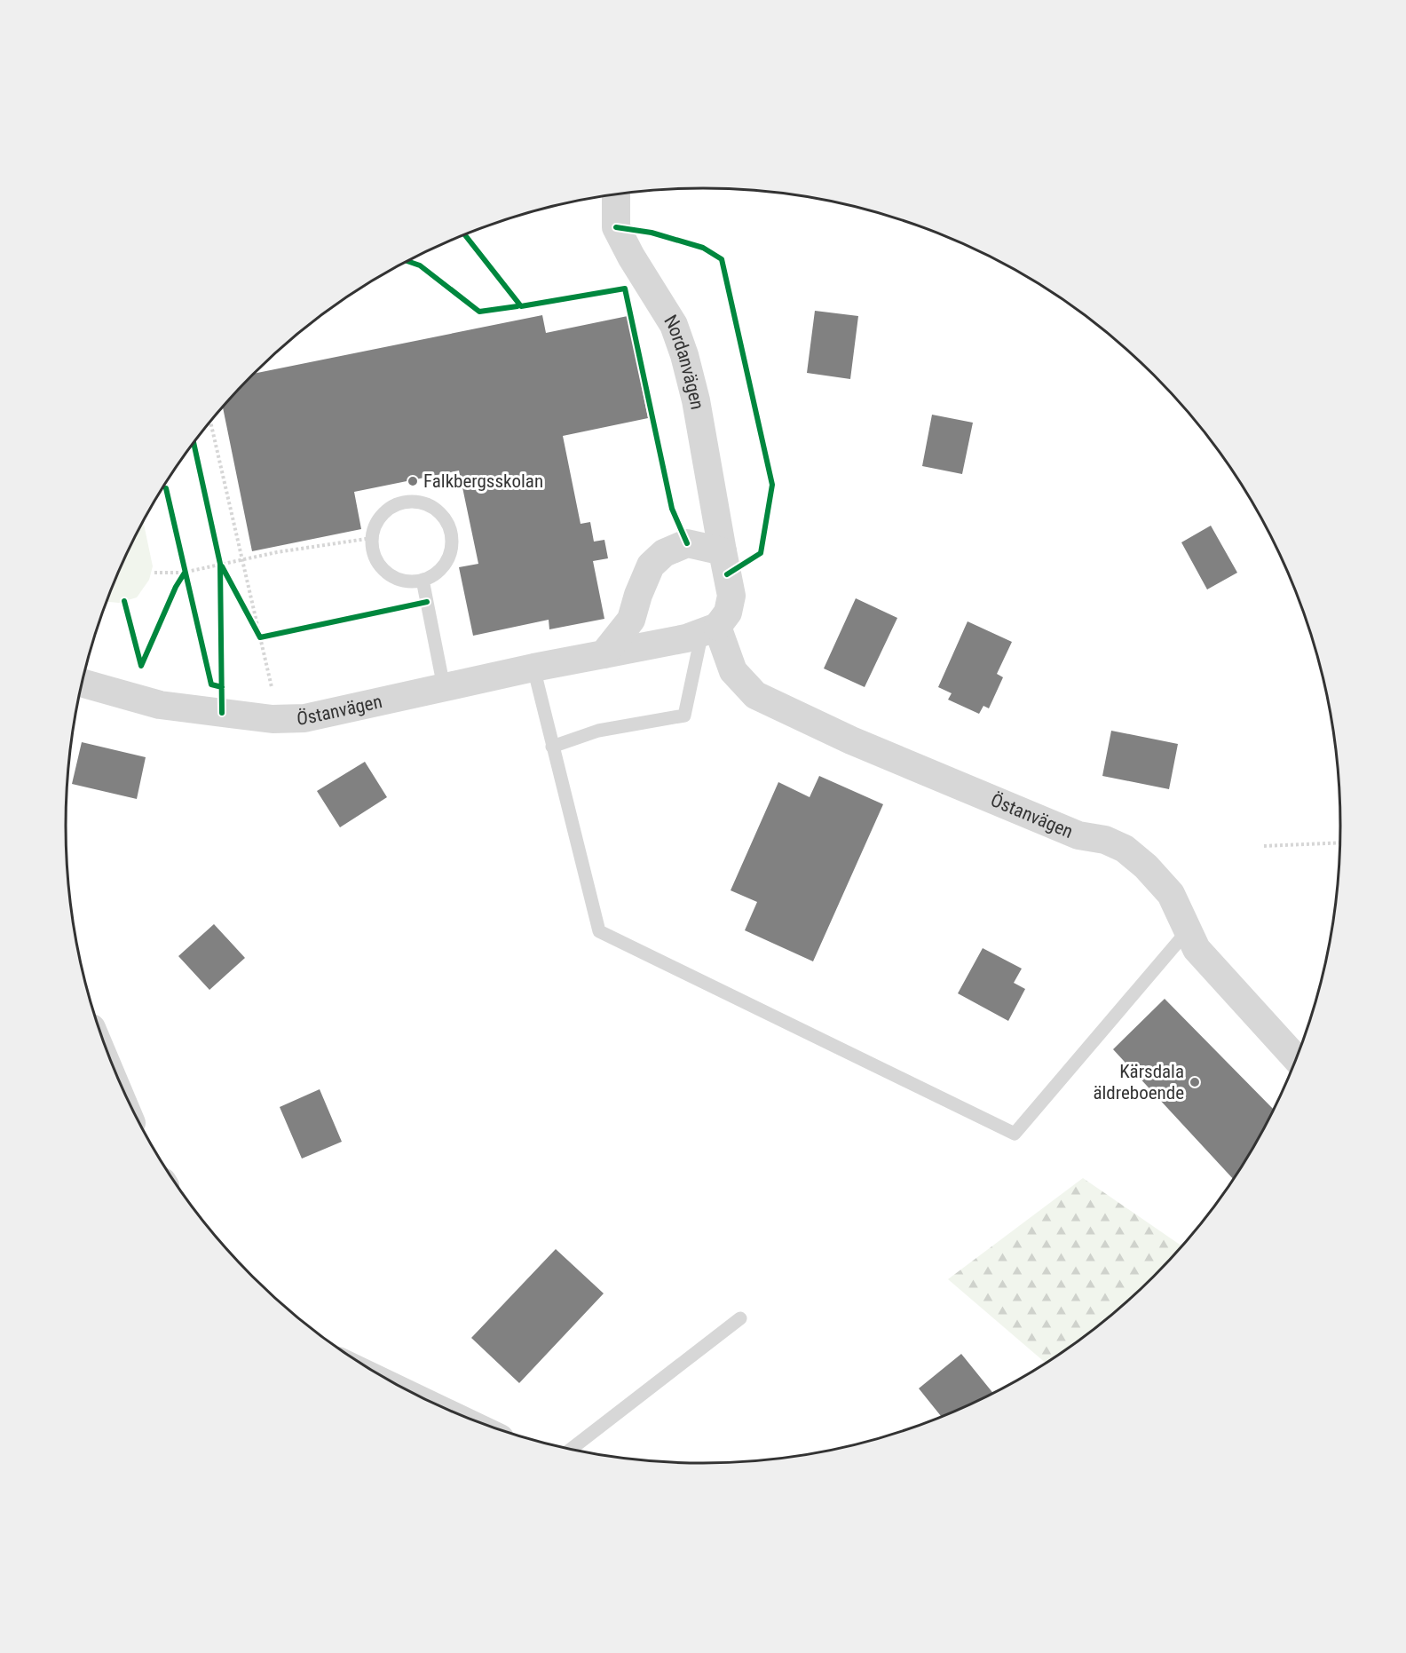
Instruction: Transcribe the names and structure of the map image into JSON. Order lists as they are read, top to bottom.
{
  "streets": {
    "street": ["Nordanvägen", "Östanvägen"]
  },
  "places": ["Falkbergsskolan", "Kärsdala äldreboende"]
}
